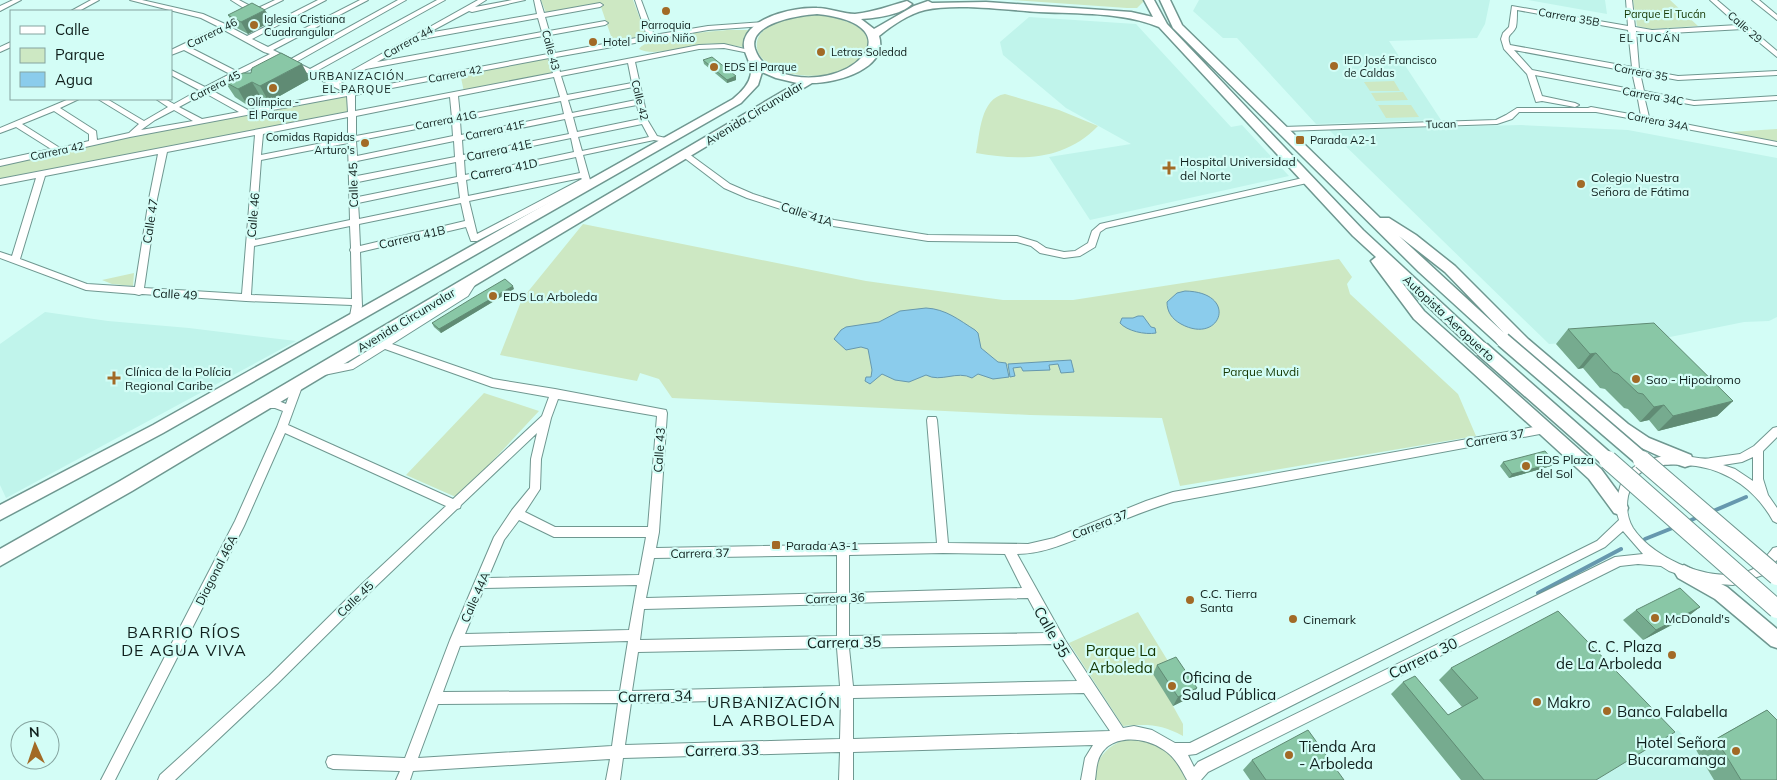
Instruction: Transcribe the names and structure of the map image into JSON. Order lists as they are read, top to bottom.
{
  "streets": {
    "highway": ["Avenida Circunvalar", "Autopista Aeropuerto"],
    "street": [
      "Carrera 35B",
      "Calle 29",
      "Carrera 46",
      "Carrera 44",
      "Calle 43",
      "Carrera 35",
      "Carrera 42",
      "Carrera 45",
      "Carrera 34C",
      "Calle 42",
      "Carrera 41G",
      "Carrera 34A",
      "Tucan",
      "Carrera 41F",
      "Carrera 41E",
      "Carrera 41D",
      "Calle 45",
      "Calle 41A",
      "Calle 46",
      "Calle 47",
      "Carrera 41B",
      "Calle 49",
      "Carrera 37",
      "Diagonal 46A",
      "Calle 44A",
      "Carrera 36",
      "Calle 35",
      "Carrera 30",
      "Carrera 34",
      "Carrera 33"
    ]
  },
  "crossings": [
    ["Carrera 35B", "Calle 29"],
    ["Carrera 35B", "Carrera 35"],
    ["Calle 43", "Carrera 35"],
    ["Calle 43", "Carrera 42"],
    ["Calle 43", "Avenida Circunvalar"],
    ["Calle 43", "Carrera 41G"],
    ["Calle 43", "Carrera 41F"],
    ["Calle 43", "Carrera 41E"],
    ["Calle 43", "Carrera 41D"],
    ["Calle 43", "Carrera 37"],
    ["Calle 43", "Calle 44A"],
    ["Calle 43", "Carrera 36"],
    ["Calle 43", "Carrera 34"],
    ["Calle 43", "Carrera 33"],
    ["Carrera 35", "Calle 44A"],
    ["Carrera 35", "Calle 35"],
    ["Carrera 42", "Carrera 45"],
    ["Carrera 42", "Calle 42"],
    ["Carrera 42", "Avenida Circunvalar"],
    ["Carrera 42", "Calle 45"],
    ["Carrera 42", "Calle 46"],
    ["Carrera 42", "Calle 47"],
    ["Carrera 34C", "Carrera 34A"],
    ["Calle 42", "Avenida Circunvalar"],
    ["Calle 42", "Carrera 41G"],
    ["Calle 42", "Carrera 41F"],
    ["Calle 42", "Carrera 41E"],
    ["Calle 42", "Carrera 41D"],
    ["Avenida Circunvalar", "Carrera 41D"],
    ["Avenida Circunvalar", "Calle 45"],
    ["Avenida Circunvalar", "Calle 41A"],
    ["Avenida Circunvalar", "Calle 49"],
    ["Avenida Circunvalar", "Diagonal 46A"],
    ["Carrera 41G", "Calle 45"],
    ["Carrera 41G", "Calle 46"],
    ["Carrera 34A", "Tucan"],
    ["Tucan", "Autopista Aeropuerto"],
    ["Carrera 41F", "Calle 45"],
    ["Carrera 41E", "Calle 45"],
    ["Carrera 41D", "Calle 45"],
    ["Calle 45", "Carrera 41B"],
    ["Calle 45", "Calle 49"],
    ["Calle 45", "Calle 44A"],
    ["Calle 41A", "Autopista Aeropuerto"],
    ["Calle 46", "Calle 49"],
    ["Calle 47", "Calle 49"],
    ["Carrera 37", "Calle 35"],
    ["Calle 44A", "Carrera 34"],
    ["Calle 44A", "Carrera 33"],
    ["Carrera 36", "Calle 35"],
    ["Calle 35", "Carrera 34"],
    ["Calle 35", "Carrera 33"],
    ["Carrera 30", "Carrera 33"]
  ],
  "districts": [
    "EL TUCÁN",
    "URBANIZACIÓN EL PARQUE",
    "BARRIO RÍOS DE AGUA VIVA",
    "URBANIZACIÓN LA ARBOLEDA"
  ],
  "parks": ["Parque El Tucán", "Parque Muvdi", "Parque La Arboleda"],
  "places": {
    "other": [
      "Parroquia Divino Niño",
      "Iglesia Cristiana Cuadrangular",
      "Hotel",
      "Letras Soledad",
      "IED José Francisco de Caldas",
      "EDS El Parque",
      "Olímpica - El Parque",
      "Comidas Rapidas Arturo's",
      "Colegio Nuestra Señora de Fátima",
      "EDS La Arboleda",
      "Sao - Hipodromo",
      "EDS Plaza del Sol",
      "C.C. Tierra Santa",
      "McDonald's",
      "Cinemark",
      "C. C. Plaza de La Arboleda",
      "Oficina de Salud Pública",
      "Makro",
      "Banco Falabella",
      "Hotel Señora Bucaramanga",
      "Tienda Ara - Arboleda"
    ],
    "transit": ["Parada A2-1", "Parada A3-1"],
    "health": ["Hospital Universidad del Norte", "Clínica de la Polícia Regional Caribe"]
  },
  "legend": ["Calle", "Parque", "Agua"],
  "north": "top"
}
